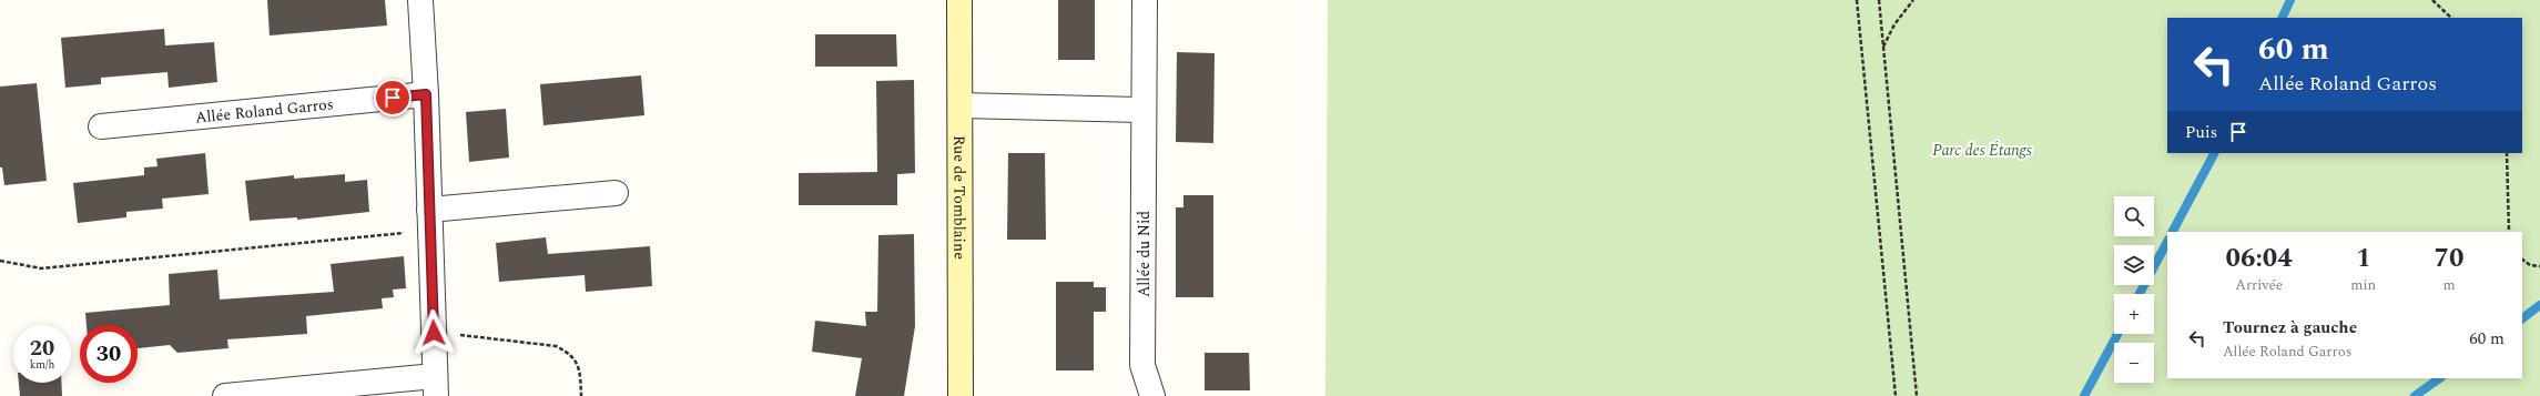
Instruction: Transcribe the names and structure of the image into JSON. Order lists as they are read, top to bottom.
{
  "streets": {
    "main road": ["Rue de Tomblaine"],
    "street": ["Allée Roland Garros", "Allée du Nid"]
  },
  "parks": ["Parc des Étangs"],
  "page": {
    "turn": ["60 m", "Allée Roland Garros"],
    "then": "Puis",
    "map_buttons": ["+", "−"],
    "eta": [
      "06:04",
      "Arrivée",
      "1",
      "min",
      "70",
      "m"
    ],
    "list": [
      {
        "name": "Tournez à gauche",
        "note": "Allée Roland Garros",
        "value": "60 m"
      }
    ],
    "speed": "20 km/h",
    "limit": "30"
  }
}
